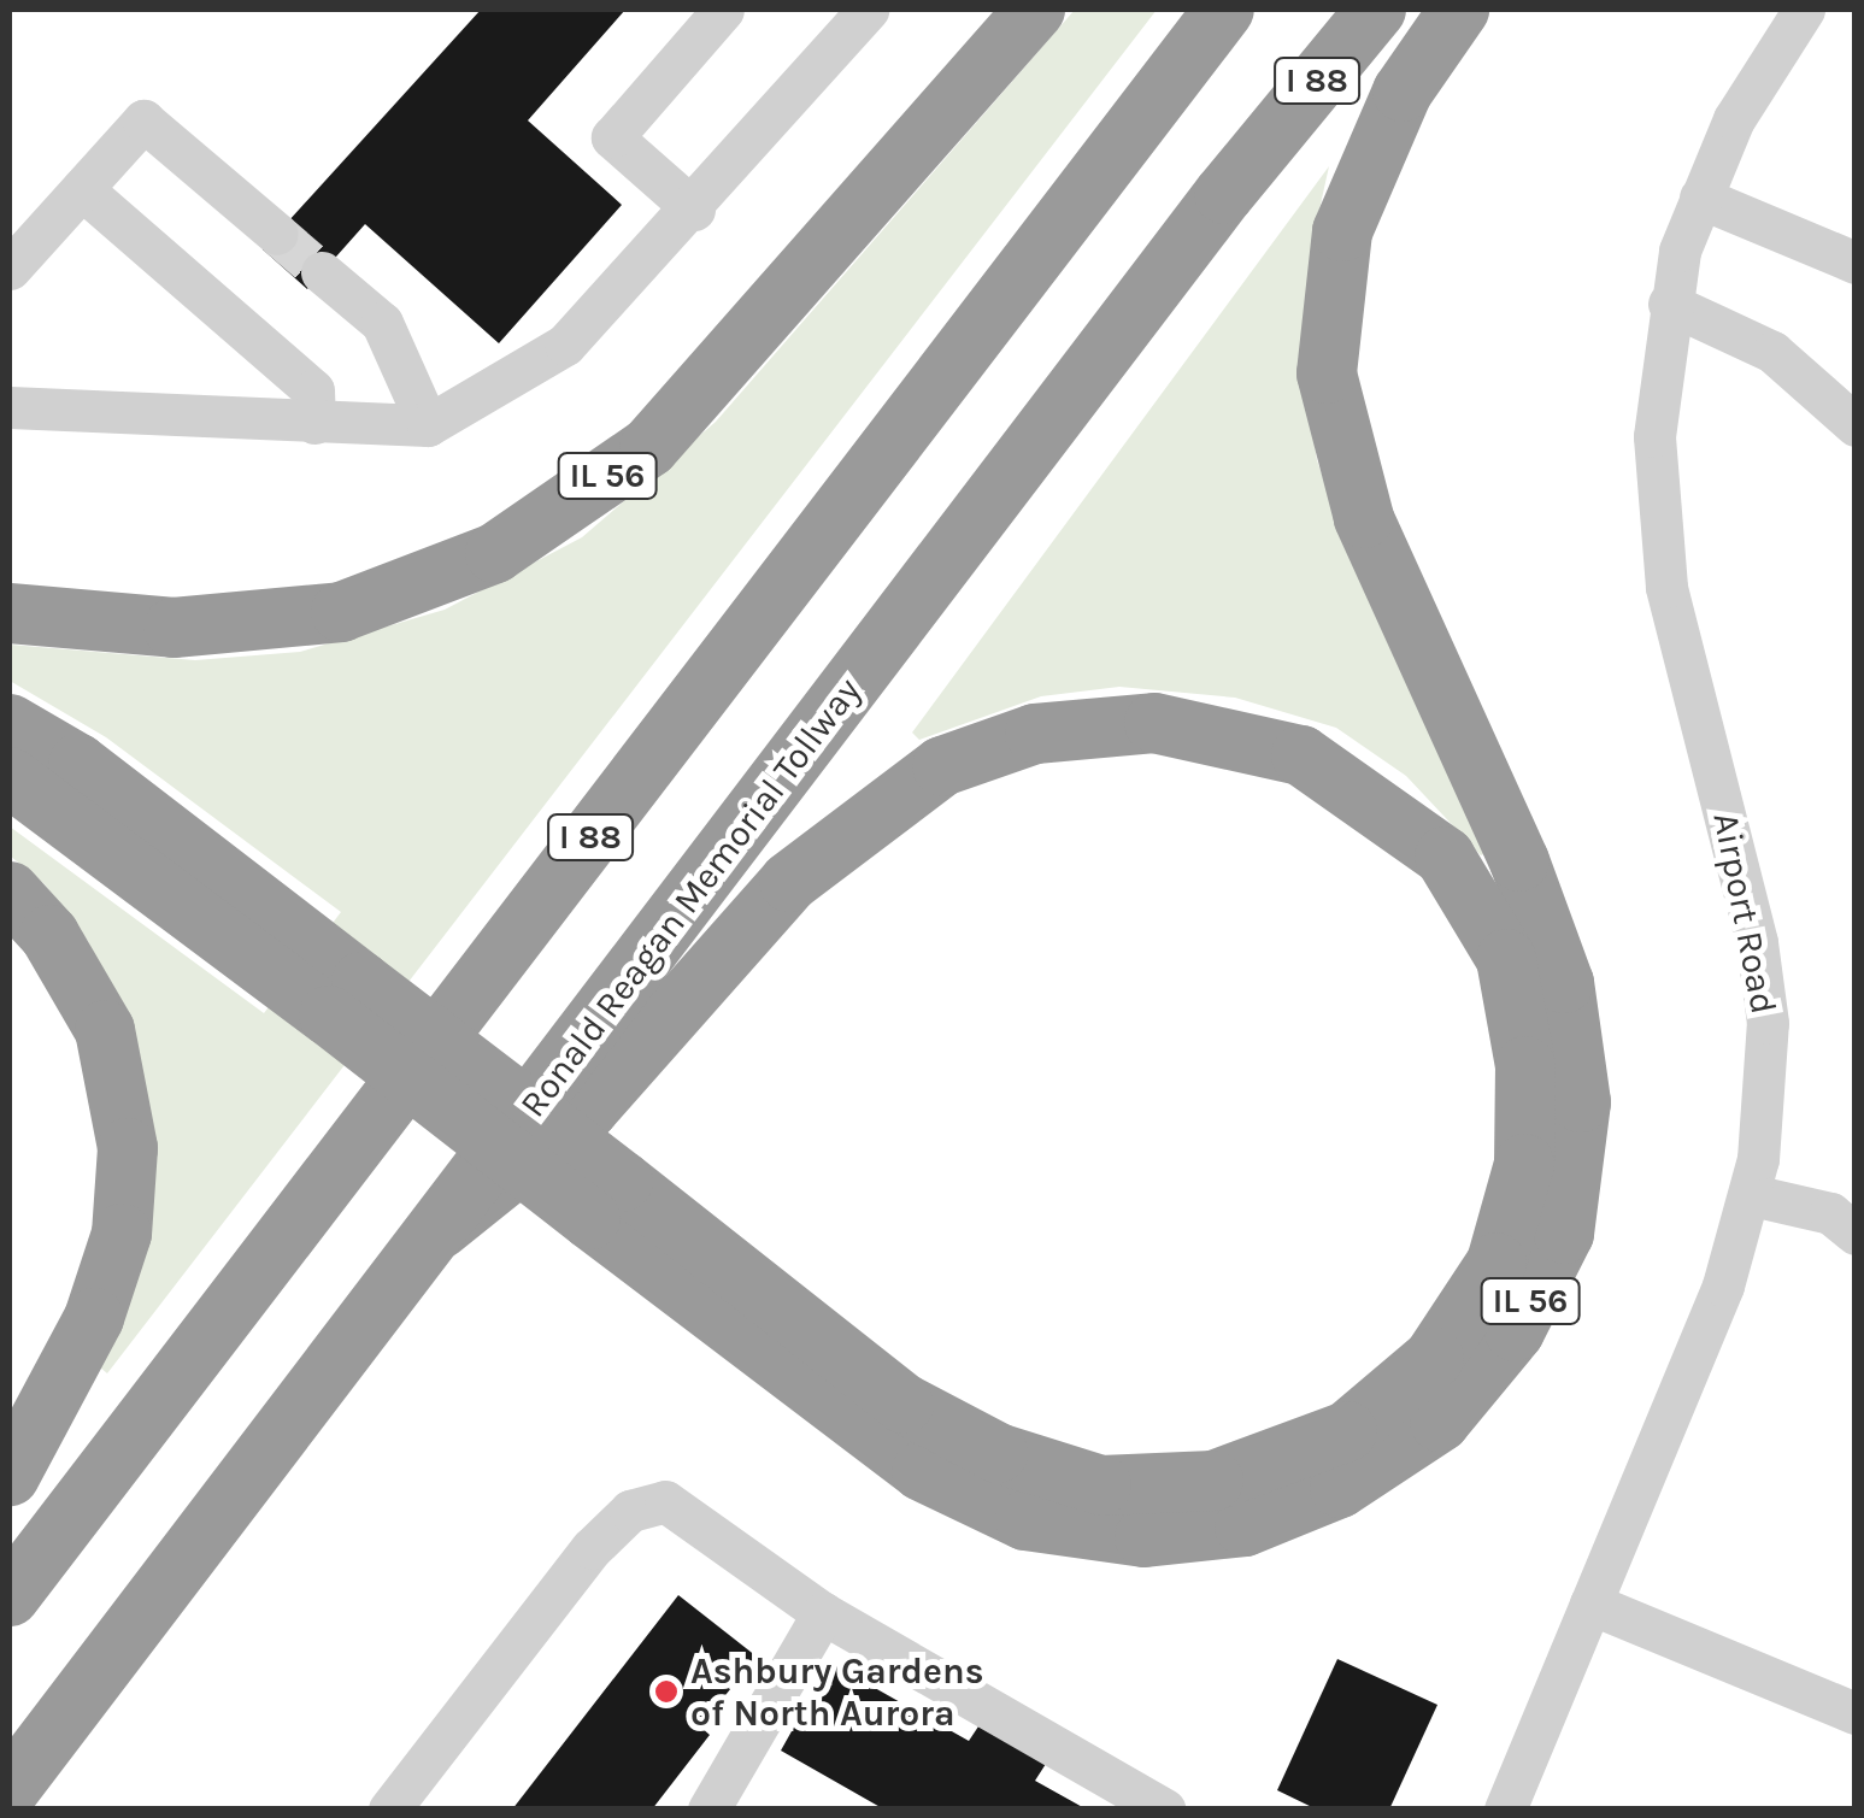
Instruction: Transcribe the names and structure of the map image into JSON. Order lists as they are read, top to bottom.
{
  "streets": {
    "highway": ["I 88", "IL 56", "Ronald Reagan Memorial Tollway"],
    "street": ["Airport Road"]
  },
  "places": ["Ashbury Gardens of North Aurora"]
}
